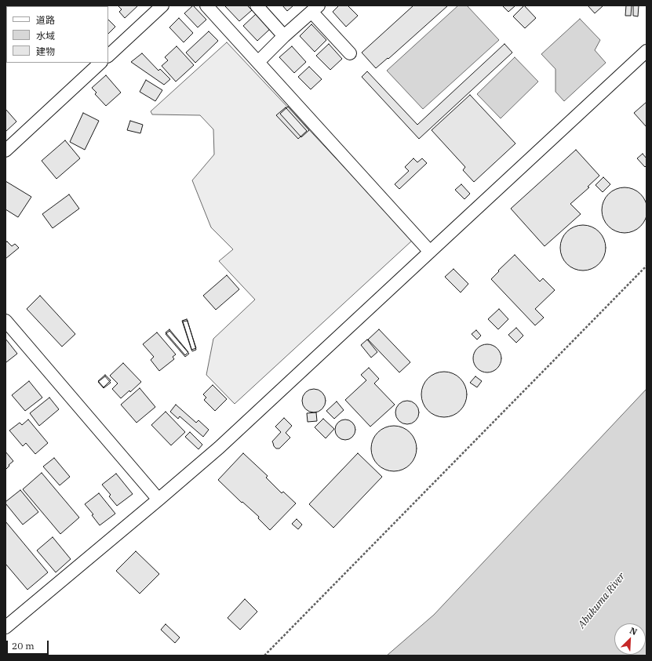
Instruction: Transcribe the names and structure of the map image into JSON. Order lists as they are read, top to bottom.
{
  "water": ["Abukuma River"],
  "legend": ["道路", "水域", "建物"],
  "scale_bar": "20 m",
  "north": "top right"
}
